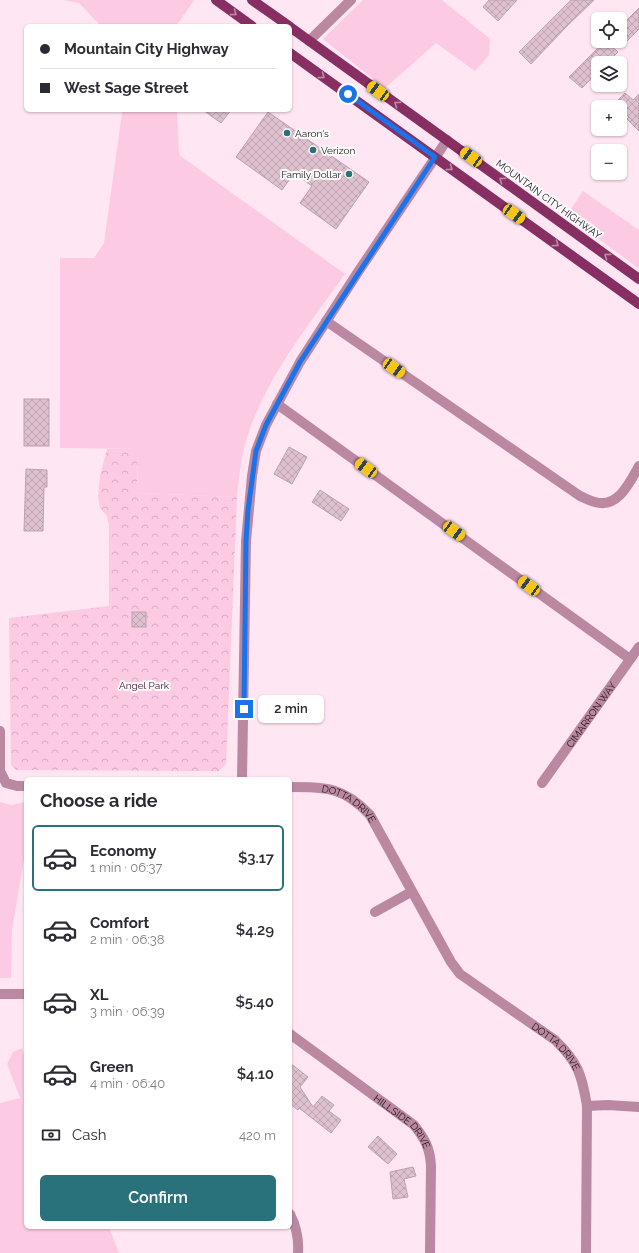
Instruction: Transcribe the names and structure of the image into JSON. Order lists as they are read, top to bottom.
{
  "streets": {
    "main road": ["MOUNTAIN CITY HIGHWAY"],
    "street": ["CIMARRON WAY", "DOTTA DRIVE", "HILLSIDE DRIVE"]
  },
  "parks": ["Angel Park"],
  "places": ["Aaron's", "Verizon", "Family Dollar"],
  "page": {
    "map_buttons": ["+", "−"],
    "banner": ["Mountain City Highway", "West Sage Street"],
    "bubble": "2 min",
    "heading": "Choose a ride",
    "list": [
      {
        "name": "Economy",
        "note": "1 min · 06:37",
        "value": "$3.17"
      },
      {
        "name": "Comfort",
        "note": "2 min · 06:38",
        "value": "$4.29"
      },
      {
        "name": "XL",
        "note": "3 min · 06:39",
        "value": "$5.40"
      },
      {
        "name": "Green",
        "note": "4 min · 06:40",
        "value": "$4.10"
      }
    ],
    "pay": ["Cash", "420 m"],
    "buttons": "Confirm"
  }
}
